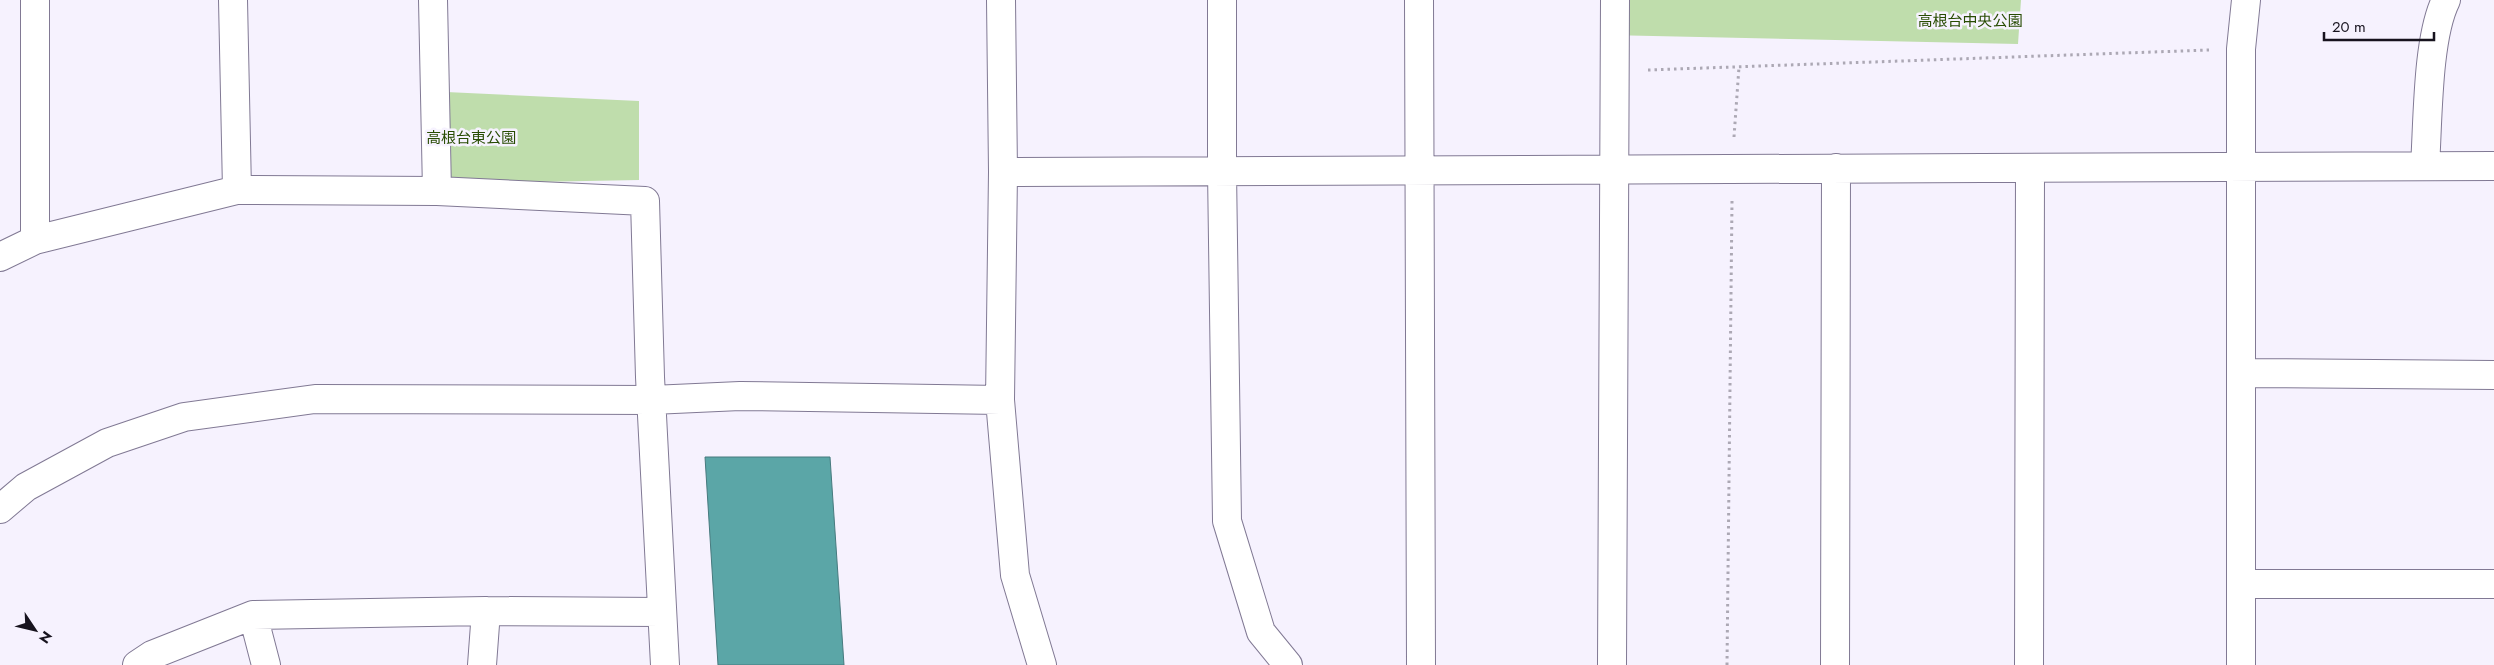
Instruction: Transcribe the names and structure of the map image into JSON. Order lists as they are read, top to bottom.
{
  "parks": ["高根台中央公園", "高根台東公園"],
  "scale_bar": "20 m",
  "north": "bottom right"
}
